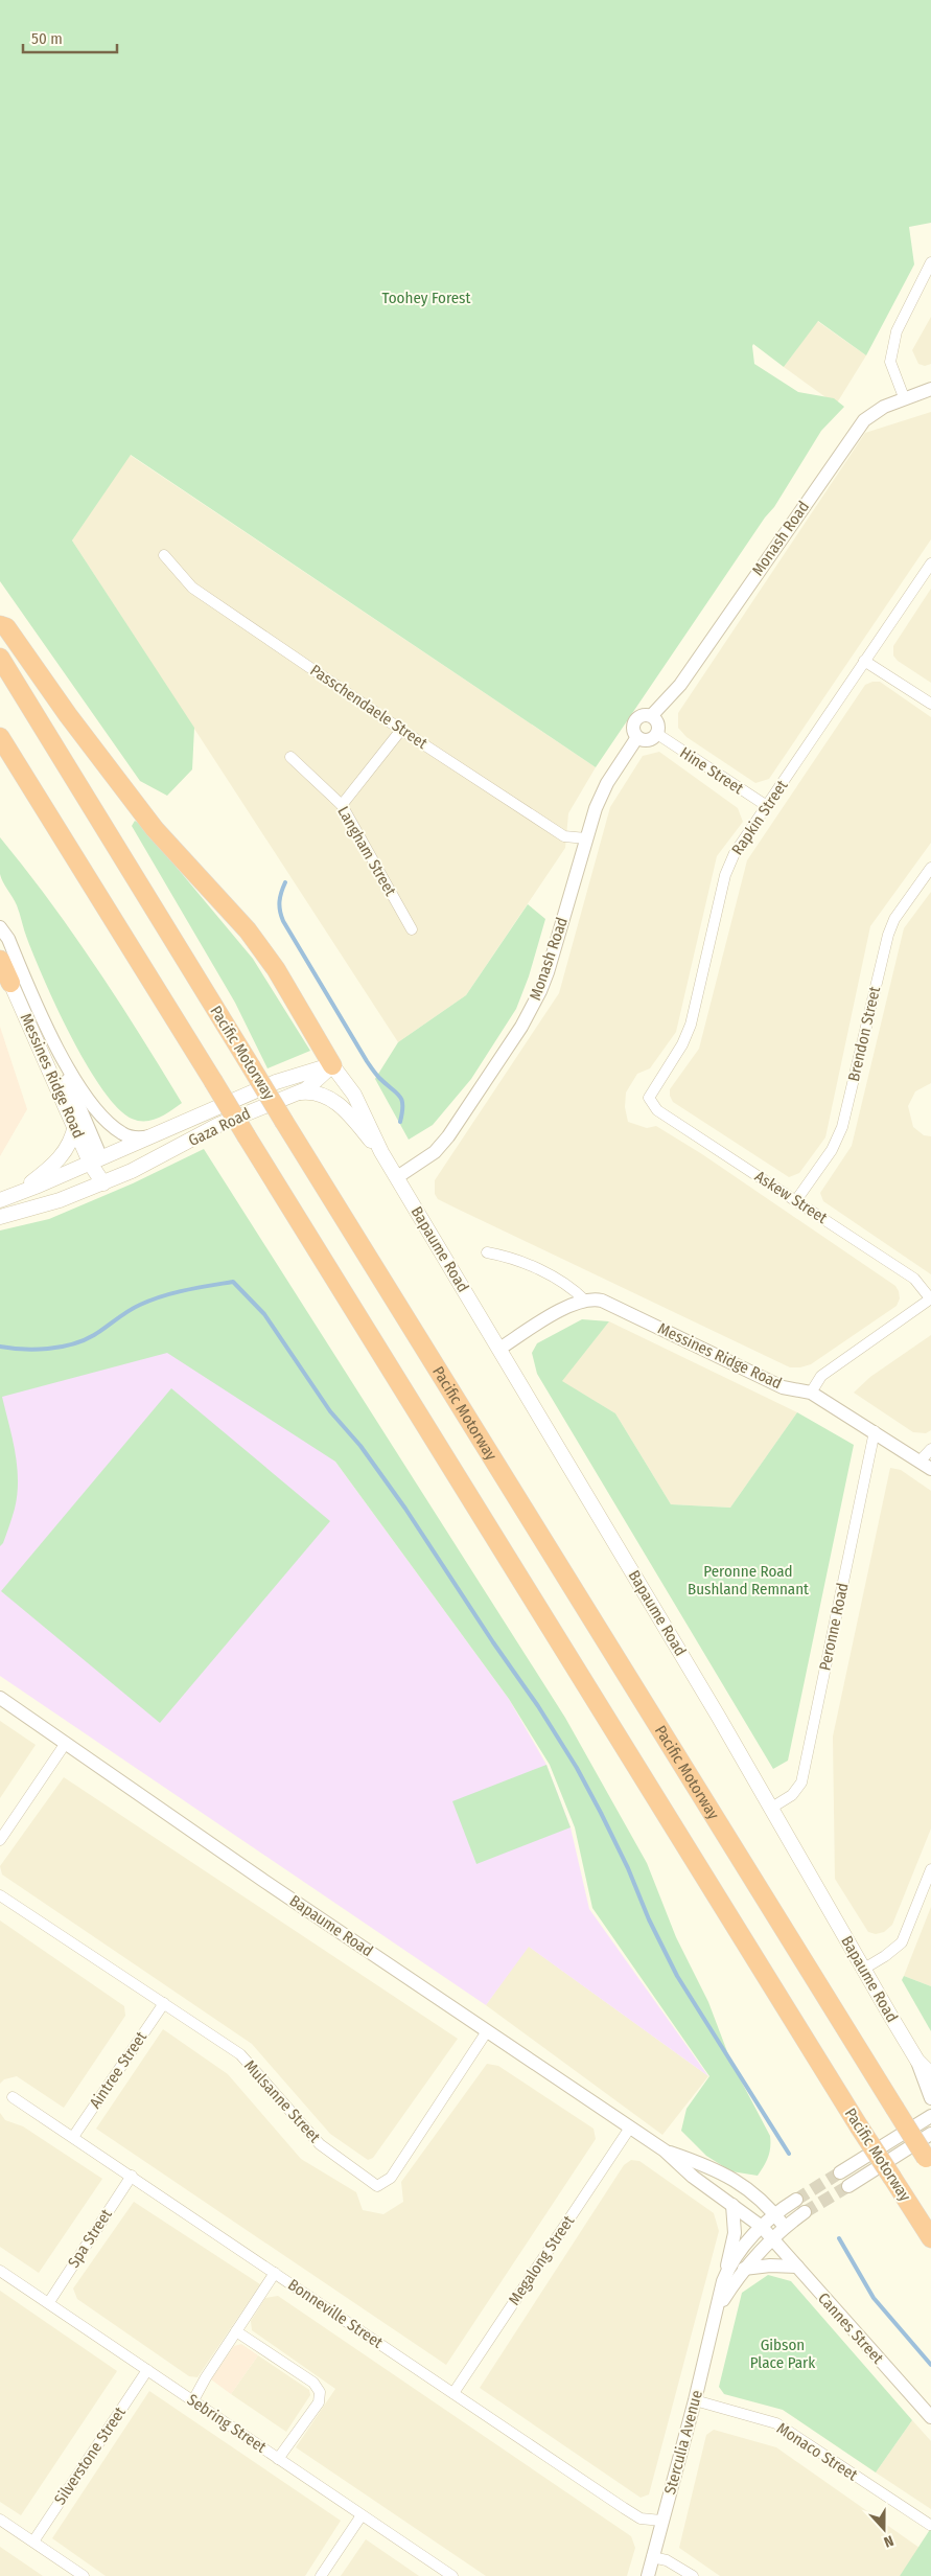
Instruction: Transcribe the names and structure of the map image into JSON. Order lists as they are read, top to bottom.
{
  "streets": {
    "highway": ["Pacific Motorway"],
    "main road": ["Messines Ridge Road", "Gaza Road", "Bapaume Road"],
    "street": [
      "Monash Road",
      "Passchendaele Street",
      "Hine Street",
      "Rapkin Street",
      "Langham Street",
      "Brendon Street",
      "Askew Street",
      "Peronne Road",
      "Aintree Street",
      "Mulsanne Street",
      "Spa Street",
      "Megalong Street",
      "Bonneville Street",
      "Cannes Street",
      "Sebring Street",
      "Sterculia Avenue",
      "Monaco Street",
      "Silverstone Street"
    ]
  },
  "crossings": [
    ["Monash Road", "Passchendaele Street"],
    ["Monash Road", "Hine Street"],
    ["Monash Road", "Bapaume Road"],
    ["Hine Street", "Rapkin Street"],
    ["Rapkin Street", "Askew Street"],
    ["Brendon Street", "Askew Street"],
    ["Messines Ridge Road", "Gaza Road"],
    ["Messines Ridge Road", "Peronne Road"],
    ["Gaza Road", "Bapaume Road"],
    ["Bapaume Road", "Peronne Road"],
    ["Bapaume Road", "Mulsanne Street"],
    ["Bapaume Road", "Megalong Street"],
    ["Bapaume Road", "Cannes Street"],
    ["Bapaume Road", "Sterculia Avenue"],
    ["Aintree Street", "Mulsanne Street"],
    ["Aintree Street", "Bonneville Street"],
    ["Spa Street", "Bonneville Street"],
    ["Spa Street", "Sebring Street"],
    ["Megalong Street", "Bonneville Street"],
    ["Bonneville Street", "Sterculia Avenue"],
    ["Cannes Street", "Sterculia Avenue"],
    ["Sebring Street", "Silverstone Street"],
    ["Sterculia Avenue", "Monaco Street"]
  ],
  "parks": ["Toohey Forest", "Peronne Road Bushland Remnant", "Gibson Place Park"],
  "scale_bar": "50 m",
  "north": "bottom"
}
